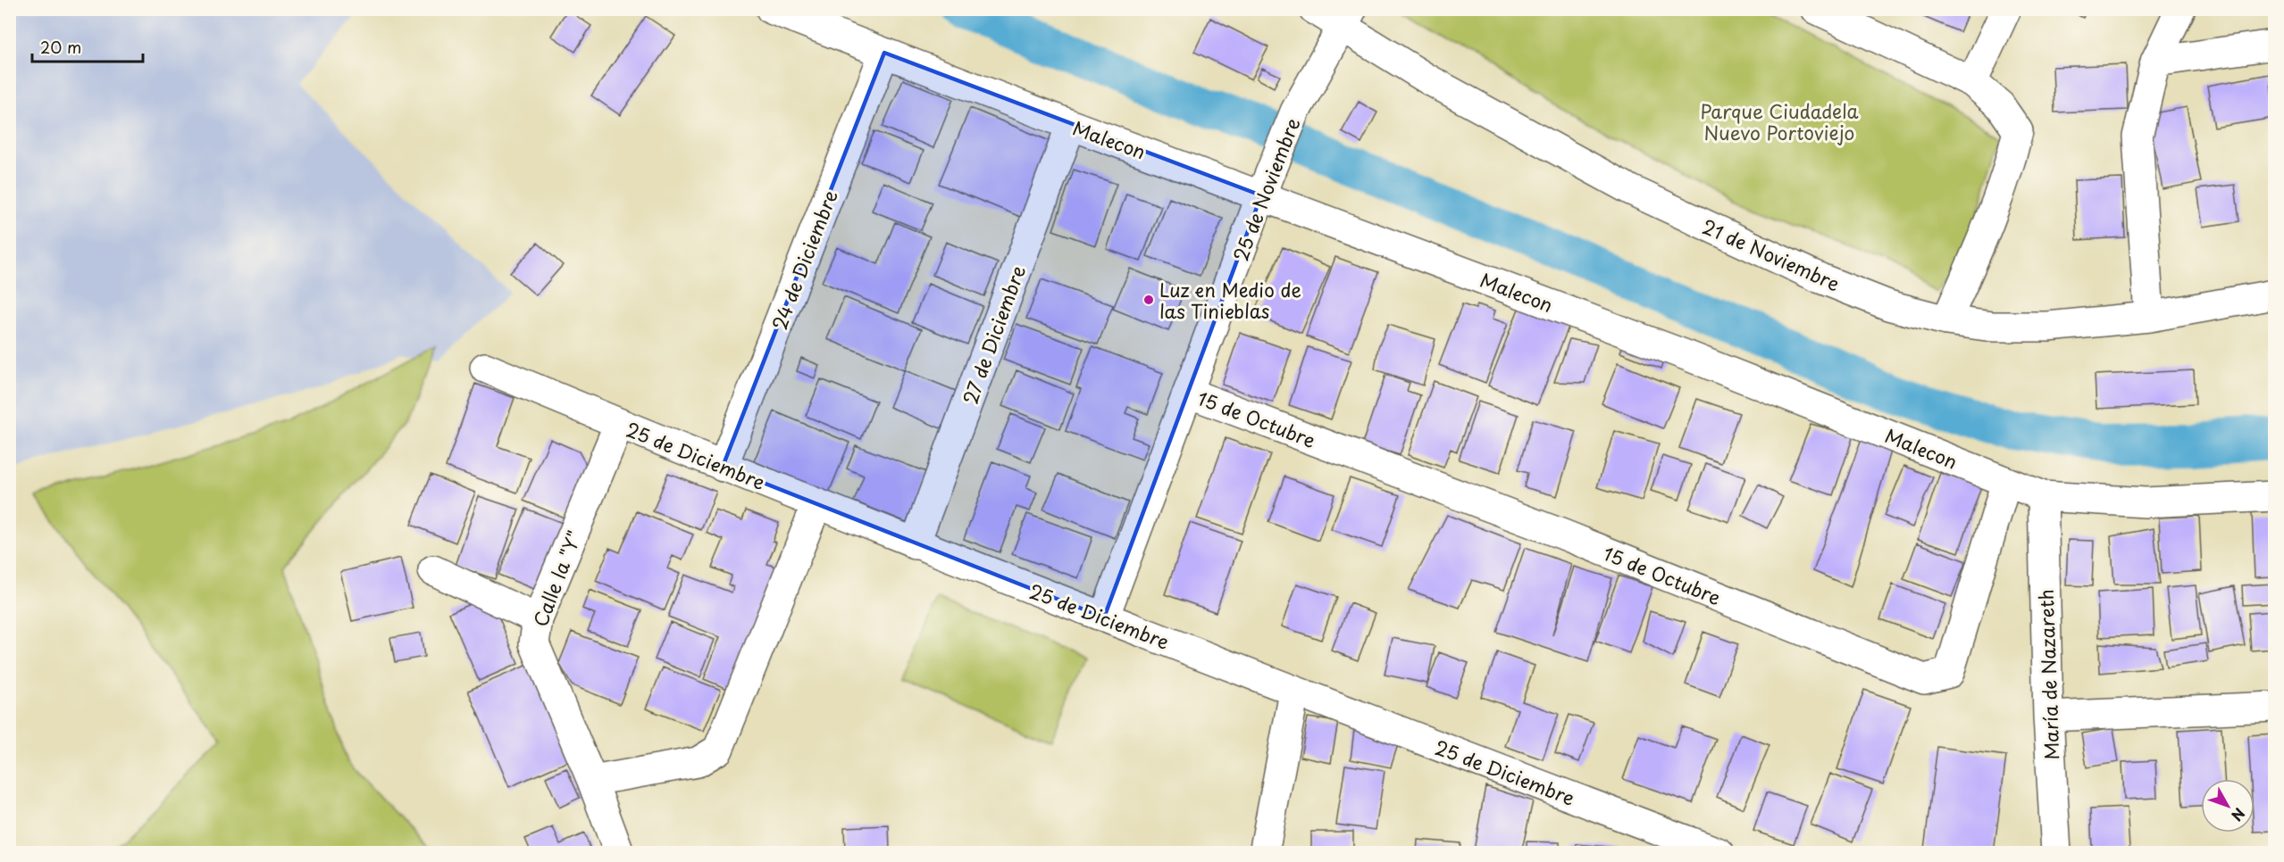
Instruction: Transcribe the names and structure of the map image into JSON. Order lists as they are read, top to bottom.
{
  "streets": {
    "street": [
      "Malecon",
      "25 de Noviembre",
      "21 de Noviembre",
      "24 de Diciembre",
      "27 de Diciembre",
      "15 de Octubre",
      "25 de Diciembre",
      "Calle la \"Y\"",
      "María de Nazareth"
    ]
  },
  "crossings": [
    ["Malecon", "25 de Noviembre"],
    ["Malecon", "24 de Diciembre"],
    ["Malecon", "27 de Diciembre"],
    ["Malecon", "15 de Octubre"],
    ["Malecon", "María de Nazareth"],
    ["25 de Noviembre", "21 de Noviembre"],
    ["25 de Noviembre", "15 de Octubre"],
    ["25 de Noviembre", "25 de Diciembre"],
    ["24 de Diciembre", "25 de Diciembre"],
    ["27 de Diciembre", "25 de Diciembre"],
    ["25 de Diciembre", "Calle la \"Y\""]
  ],
  "parks": ["Parque Ciudadela Nuevo Portoviejo"],
  "places": ["Luz en Medio de las Tinieblas"],
  "scale_bar": "20 m",
  "north": "bottom right"
}
